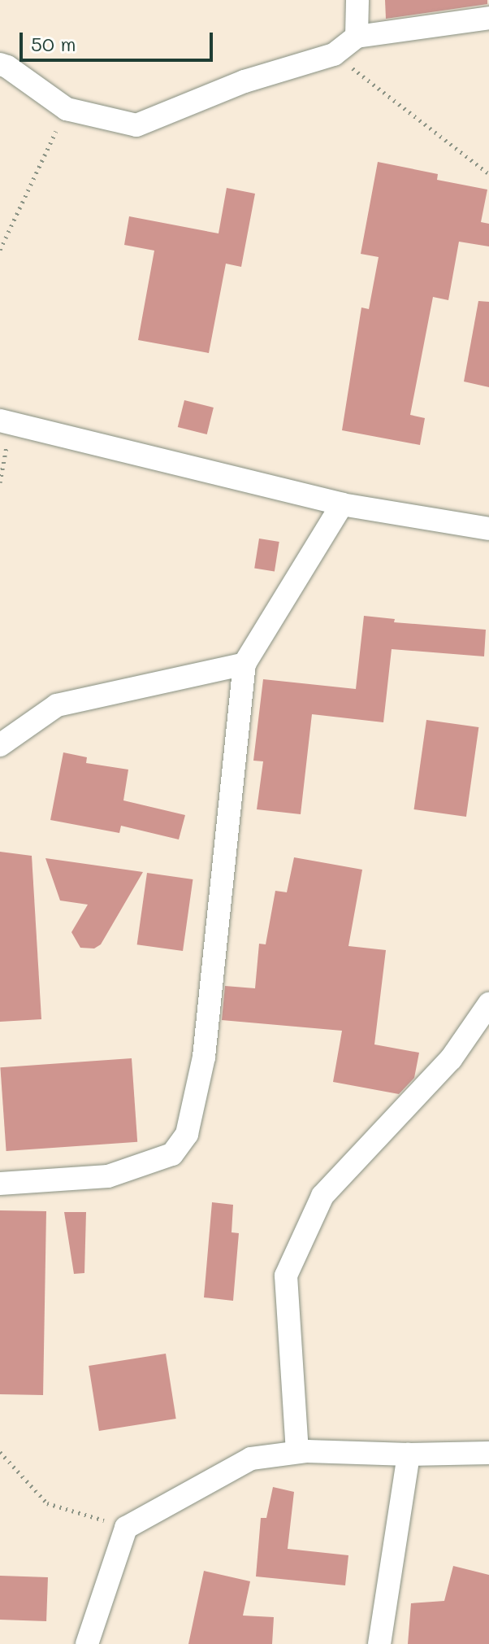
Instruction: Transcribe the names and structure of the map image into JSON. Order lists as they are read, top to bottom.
{
  "scale_bar": "50 m"
}
